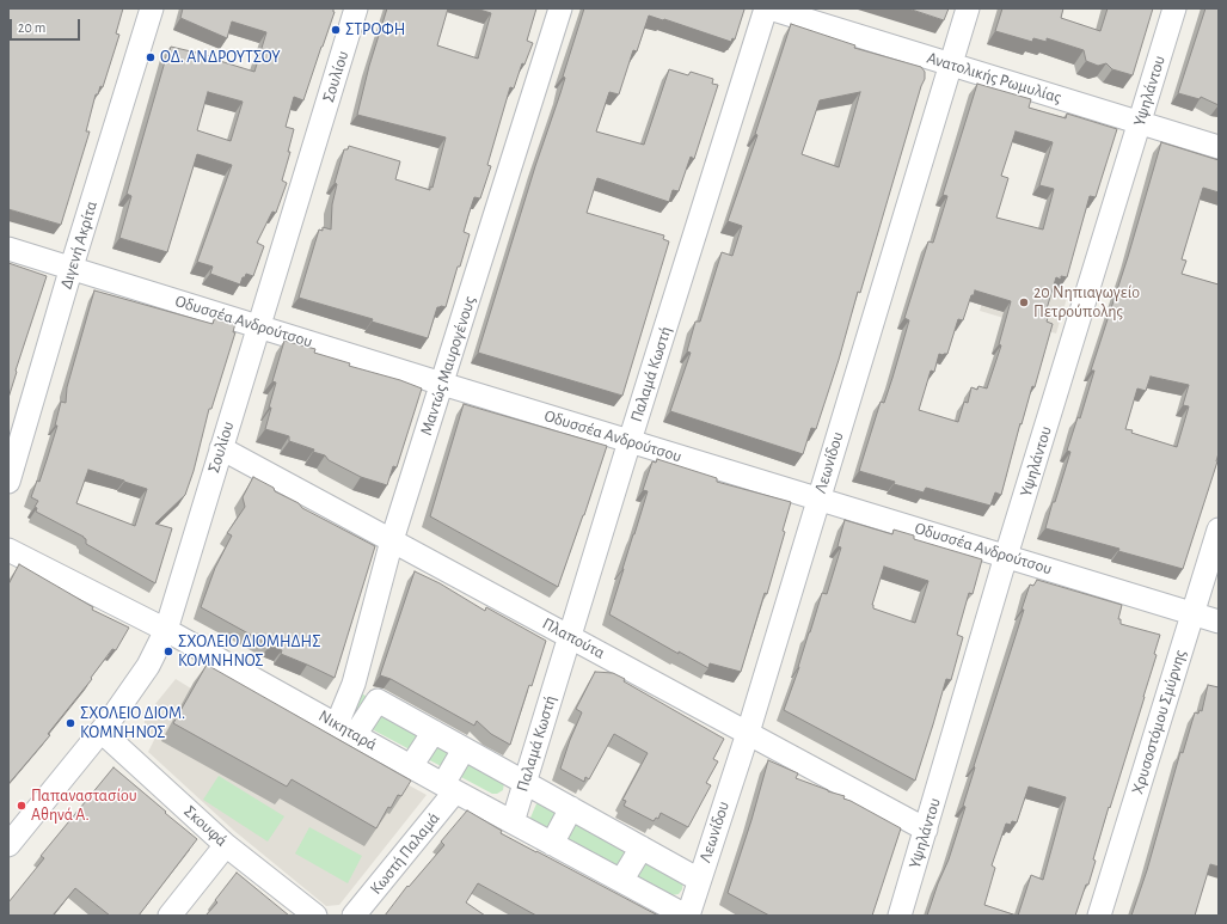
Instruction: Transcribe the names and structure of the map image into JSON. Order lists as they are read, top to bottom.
{
  "streets": {
    "street": [
      "Σουλίου",
      "Ανατολικής Ρωμυλίας",
      "Υψηλάντου",
      "Διγενή Ακρίτα",
      "Οδυσσέα Ανδρούτσου",
      "Μαντώς Μαυρογένους",
      "Παλαμά Κωστή",
      "Λεωνίδου",
      "Πλαπούτα",
      "Χρυσοστόμου Σμύρνης",
      "Νικηταρά",
      "Σκουφά",
      "Κωστή Παλαμά"
    ]
  },
  "crossings": [
    ["Σουλίου", "Οδυσσέα Ανδρούτσου"],
    ["Σουλίου", "Πλαπούτα"],
    ["Σουλίου", "Νικηταρά"],
    ["Σουλίου", "Σκουφά"],
    ["Ανατολικής Ρωμυλίας", "Υψηλάντου"],
    ["Ανατολικής Ρωμυλίας", "Παλαμά Κωστή"],
    ["Ανατολικής Ρωμυλίας", "Λεωνίδου"],
    ["Υψηλάντου", "Οδυσσέα Ανδρούτσου"],
    ["Υψηλάντου", "Πλαπούτα"],
    ["Διγενή Ακρίτα", "Οδυσσέα Ανδρούτσου"],
    ["Οδυσσέα Ανδρούτσου", "Μαντώς Μαυρογένους"],
    ["Οδυσσέα Ανδρούτσου", "Παλαμά Κωστή"],
    ["Οδυσσέα Ανδρούτσου", "Λεωνίδου"],
    ["Οδυσσέα Ανδρούτσου", "Χρυσοστόμου Σμύρνης"],
    ["Μαντώς Μαυρογένους", "Πλαπούτα"],
    ["Μαντώς Μαυρογένους", "Νικηταρά"],
    ["Παλαμά Κωστή", "Πλαπούτα"],
    ["Παλαμά Κωστή", "Νικηταρά"],
    ["Λεωνίδου", "Πλαπούτα"],
    ["Λεωνίδου", "Νικηταρά"],
    ["Νικηταρά", "Κωστή Παλαμά"]
  ],
  "places": [
    "ΣΤΡΟΦΗ",
    "ΟΔ. ΑΝΔΡΟΥΤΣΟΥ",
    "20 Νηπιαγωγείο Πετρούπολης",
    "ΣΧΟΛΕΙΟ ΔΙΟΜΗΔΗΣ ΚΟΜΝΗΝΟΣ",
    "ΣΧΟΛΕΙΟ ΔΙΟΜ. ΚΟΜΝΗΝΟΣ",
    "Παπαναστασίου Αθηνά Α."
  ],
  "scale_bar": "20 m"
}
